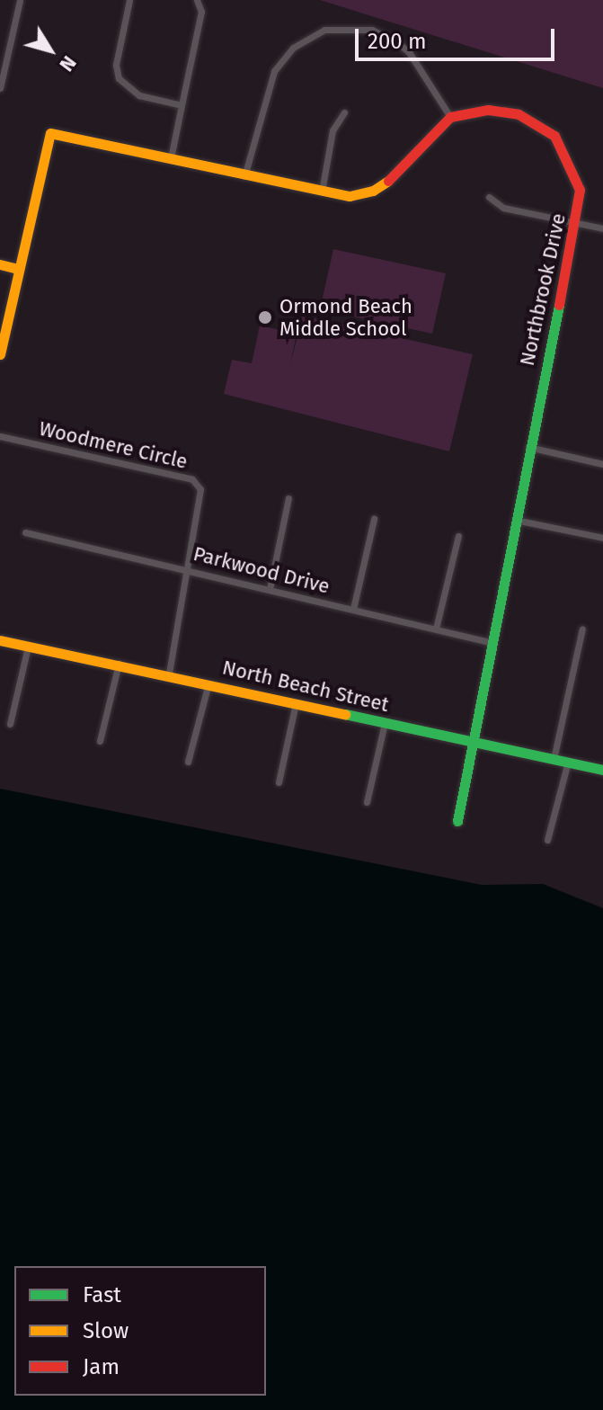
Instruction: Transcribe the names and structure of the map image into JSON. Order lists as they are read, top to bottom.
{
  "streets": {
    "street": [
      "Northbrook Drive",
      "Woodmere Circle",
      "Parkwood Drive",
      "North Beach Street"
    ]
  },
  "crossings": [
    ["Northbrook Drive", "Parkwood Drive"],
    ["Northbrook Drive", "North Beach Street"],
    ["Woodmere Circle", "Parkwood Drive"],
    ["Woodmere Circle", "North Beach Street"]
  ],
  "places": ["Ormond Beach Middle School"],
  "legend": ["Fast", "Slow", "Jam"],
  "scale_bar": "200 m",
  "north": "bottom right"
}
